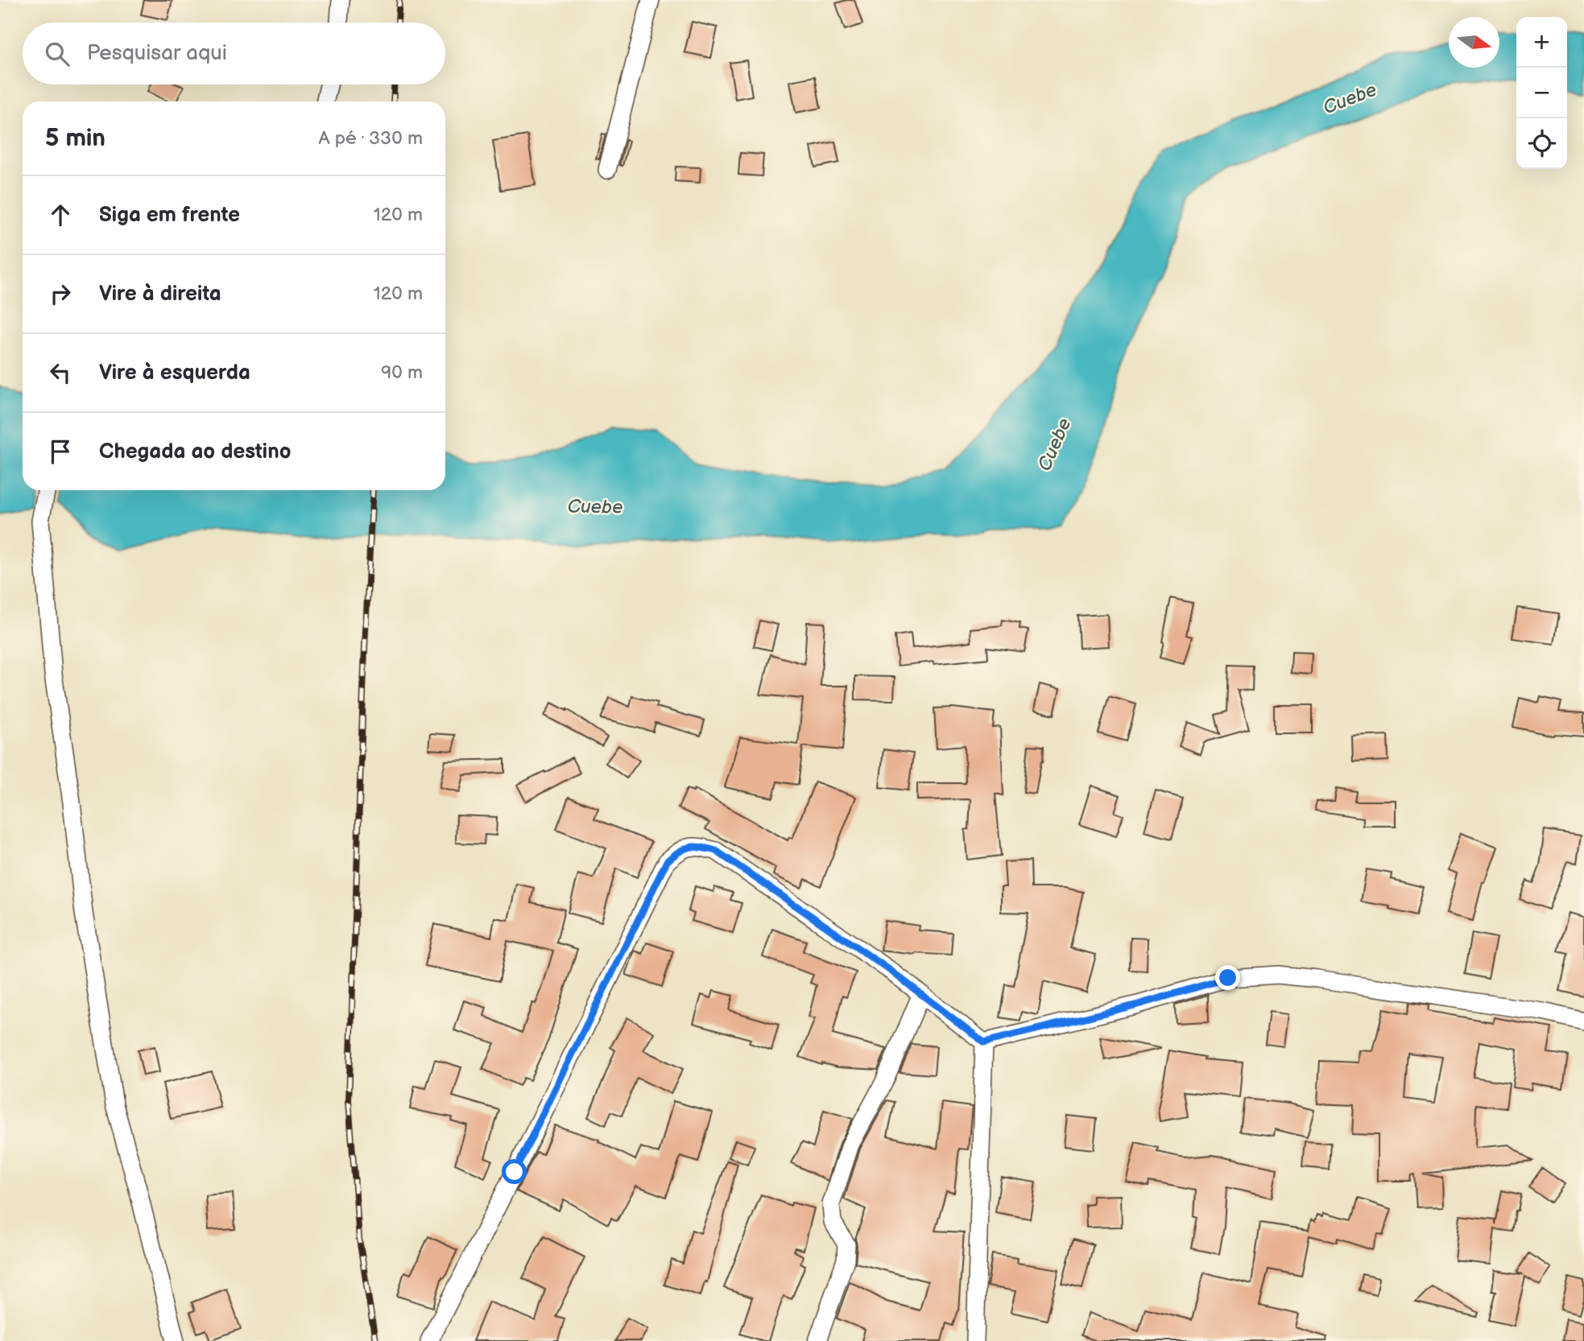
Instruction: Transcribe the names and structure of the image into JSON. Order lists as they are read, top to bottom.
{
  "water": ["Cuebe"],
  "north": "right",
  "page": {
    "map_buttons": ["+", "−"],
    "search": "Pesquisar aqui",
    "heading": ["5 min", "A pé · 330 m"],
    "list": [
      ["Siga em frente", "120 m"],
      ["Vire à direita", "120 m"],
      ["Vire à esquerda", "90 m"],
      "Chegada ao destino"
    ]
  }
}
